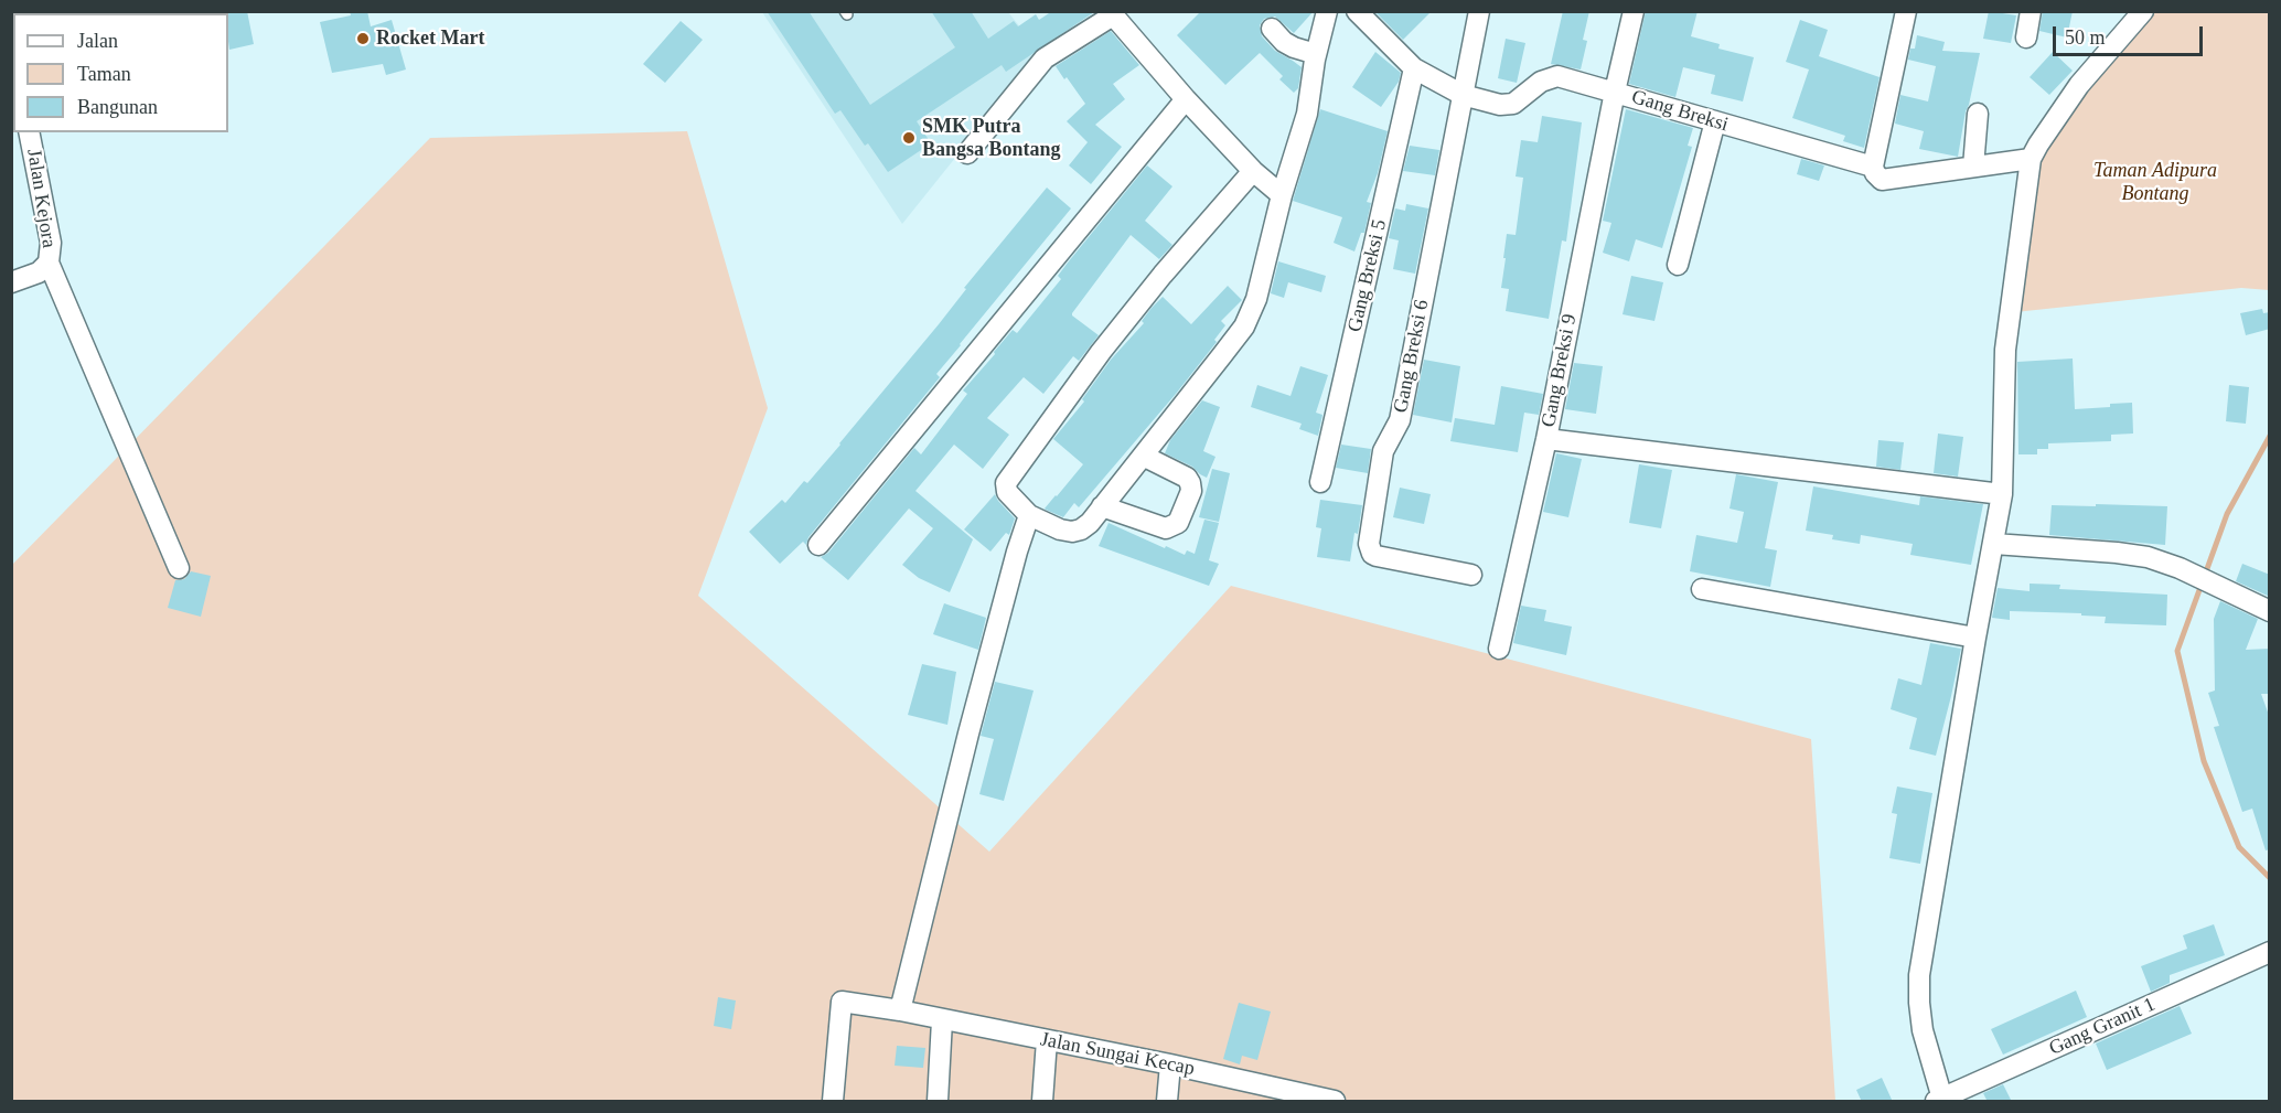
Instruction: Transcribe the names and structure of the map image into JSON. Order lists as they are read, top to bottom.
{
  "streets": {
    "street": [
      "Gang Breksi",
      "Jalan Kejora",
      "Gang Breksi 5",
      "Gang Breksi 6",
      "Gang Breksi 9",
      "Gang Granit 1",
      "Jalan Sungai Kecap"
    ]
  },
  "crossings": [
    ["Gang Breksi", "Gang Breksi 5"],
    ["Gang Breksi", "Gang Breksi 6"],
    ["Gang Breksi", "Gang Breksi 9"]
  ],
  "parks": ["Taman Adipura Bontang"],
  "places": ["Rocket Mart", "SMK Putra Bangsa Bontang"],
  "legend": ["Jalan", "Taman", "Bangunan"],
  "scale_bar": "50 m"
}
